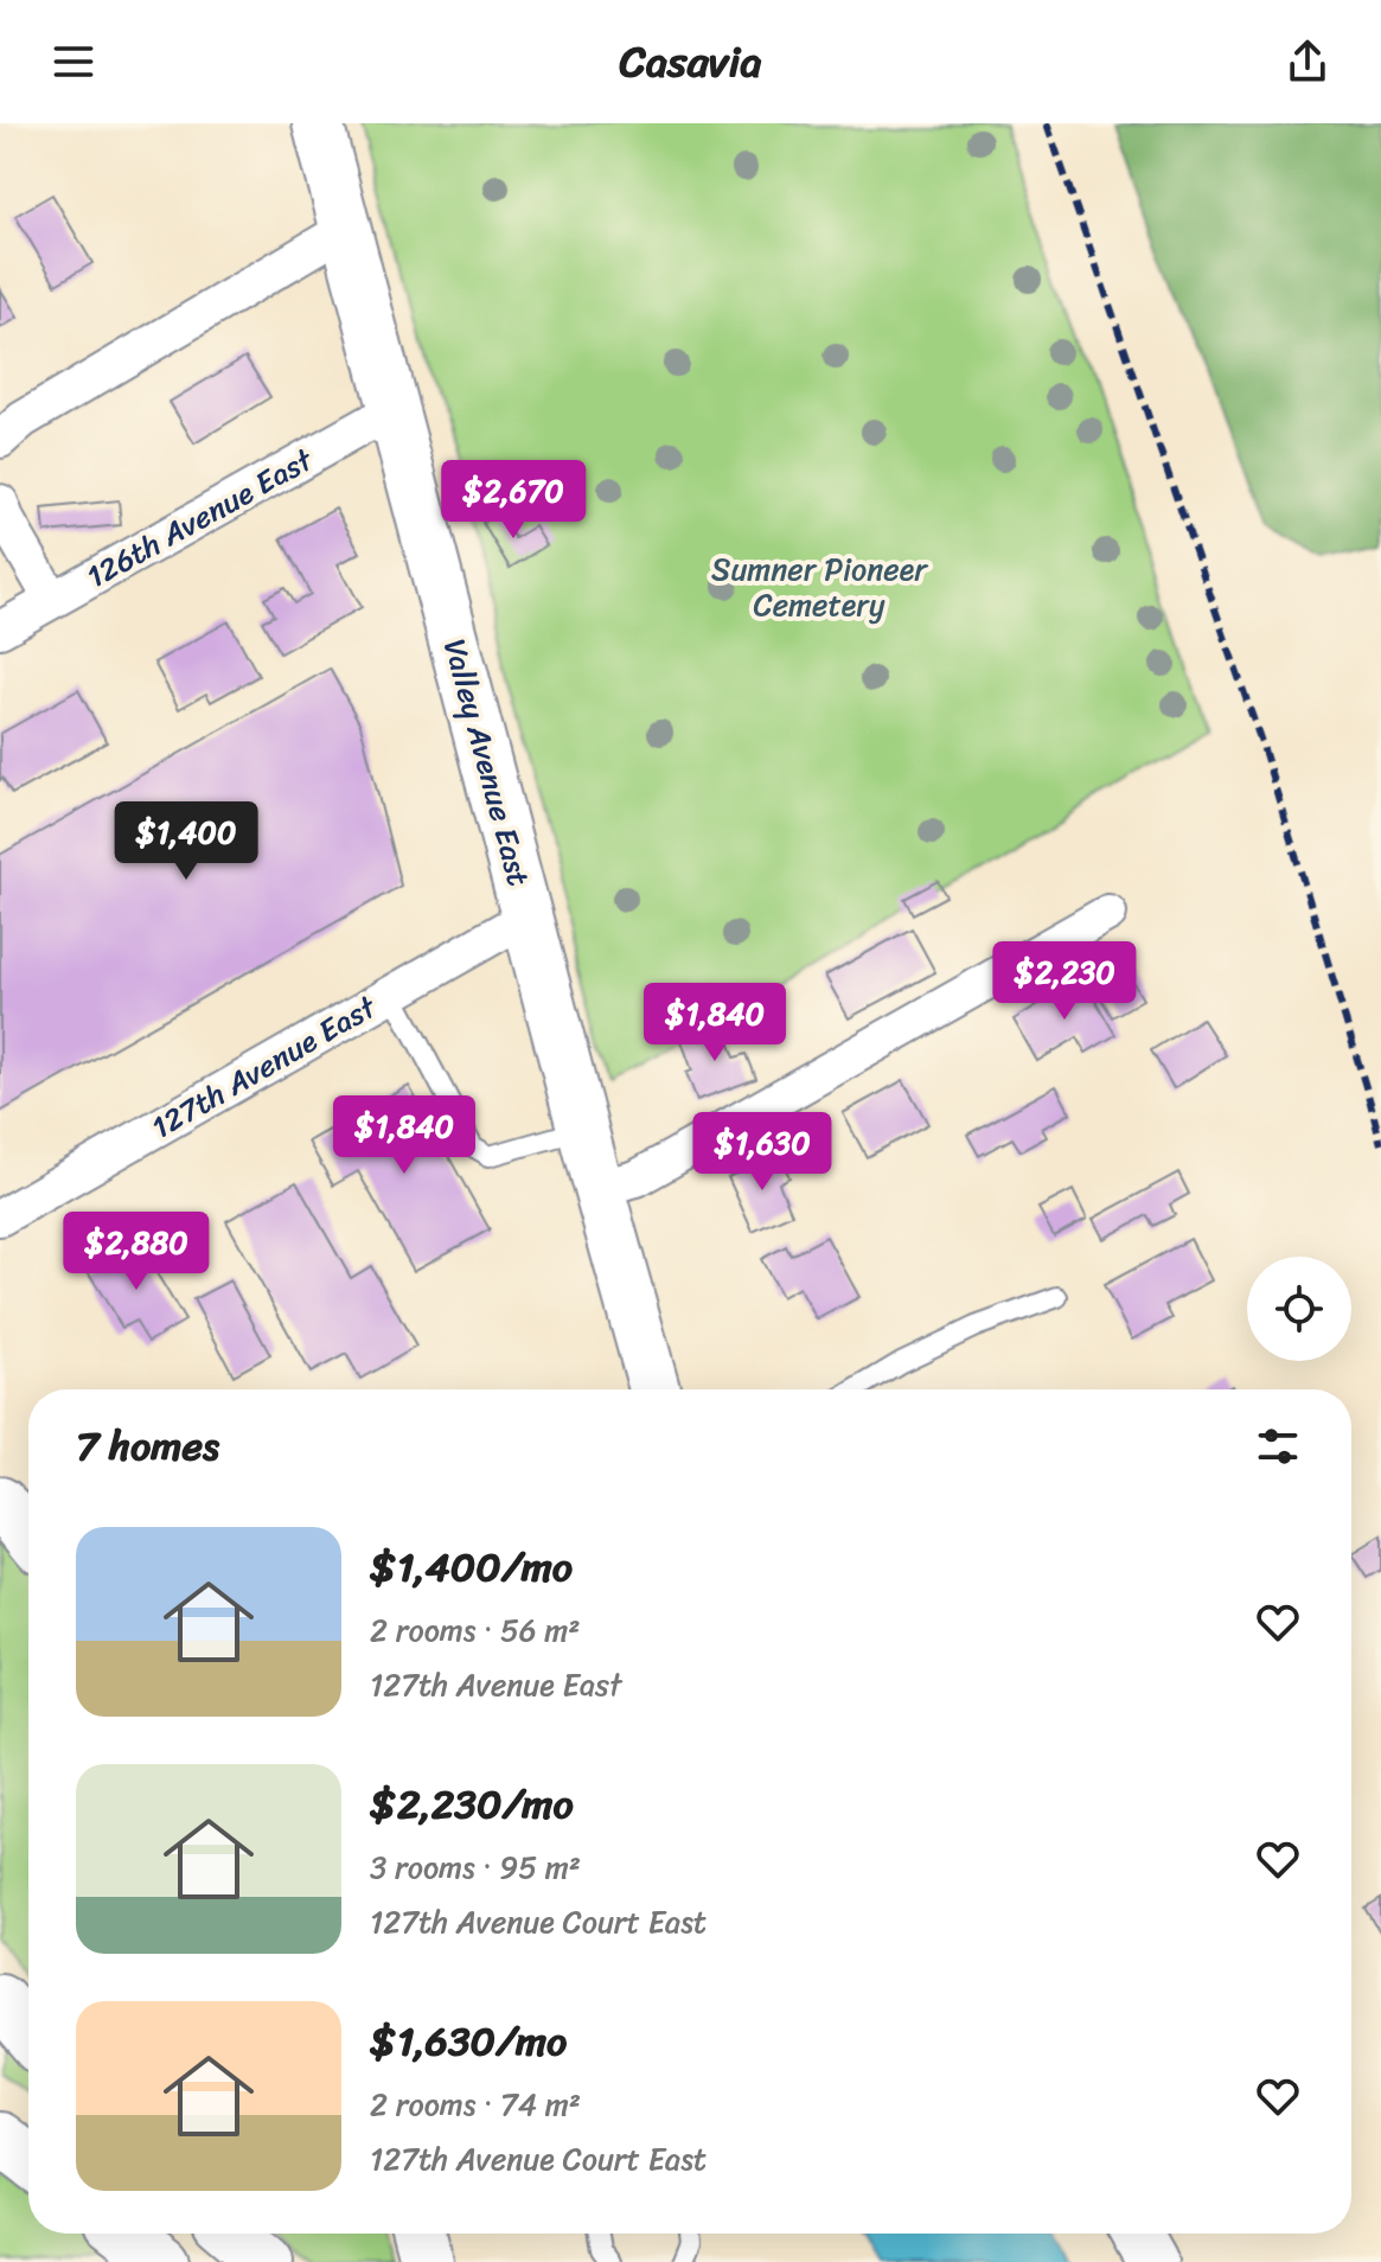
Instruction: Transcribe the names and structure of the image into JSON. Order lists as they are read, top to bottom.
{
  "streets": {
    "main road": ["Valley Avenue East"],
    "street": ["126th Avenue East", "127th Avenue East"]
  },
  "crossings": [
    ["126th Avenue East", "Valley Avenue East"],
    ["Valley Avenue East", "127th Avenue East"]
  ],
  "parks": ["Sumner Pioneer Cemetery"],
  "page": {
    "header": "Casavia",
    "price": [
      "$2,670",
      "$1,400",
      "$2,230",
      "$1,840",
      "$1,840",
      "$1,630",
      "$2,880"
    ],
    "heading": "7 homes",
    "list": [
      {
        "name": "$1,400/mo",
        "note": "2 rooms · 56 m² · 127th Avenue East"
      },
      {
        "name": "$2,230/mo",
        "note": "3 rooms · 95 m² · 127th Avenue Court East"
      },
      {
        "name": "$1,630/mo",
        "note": "2 rooms · 74 m² · 127th Avenue Court East"
      }
    ]
  }
}
